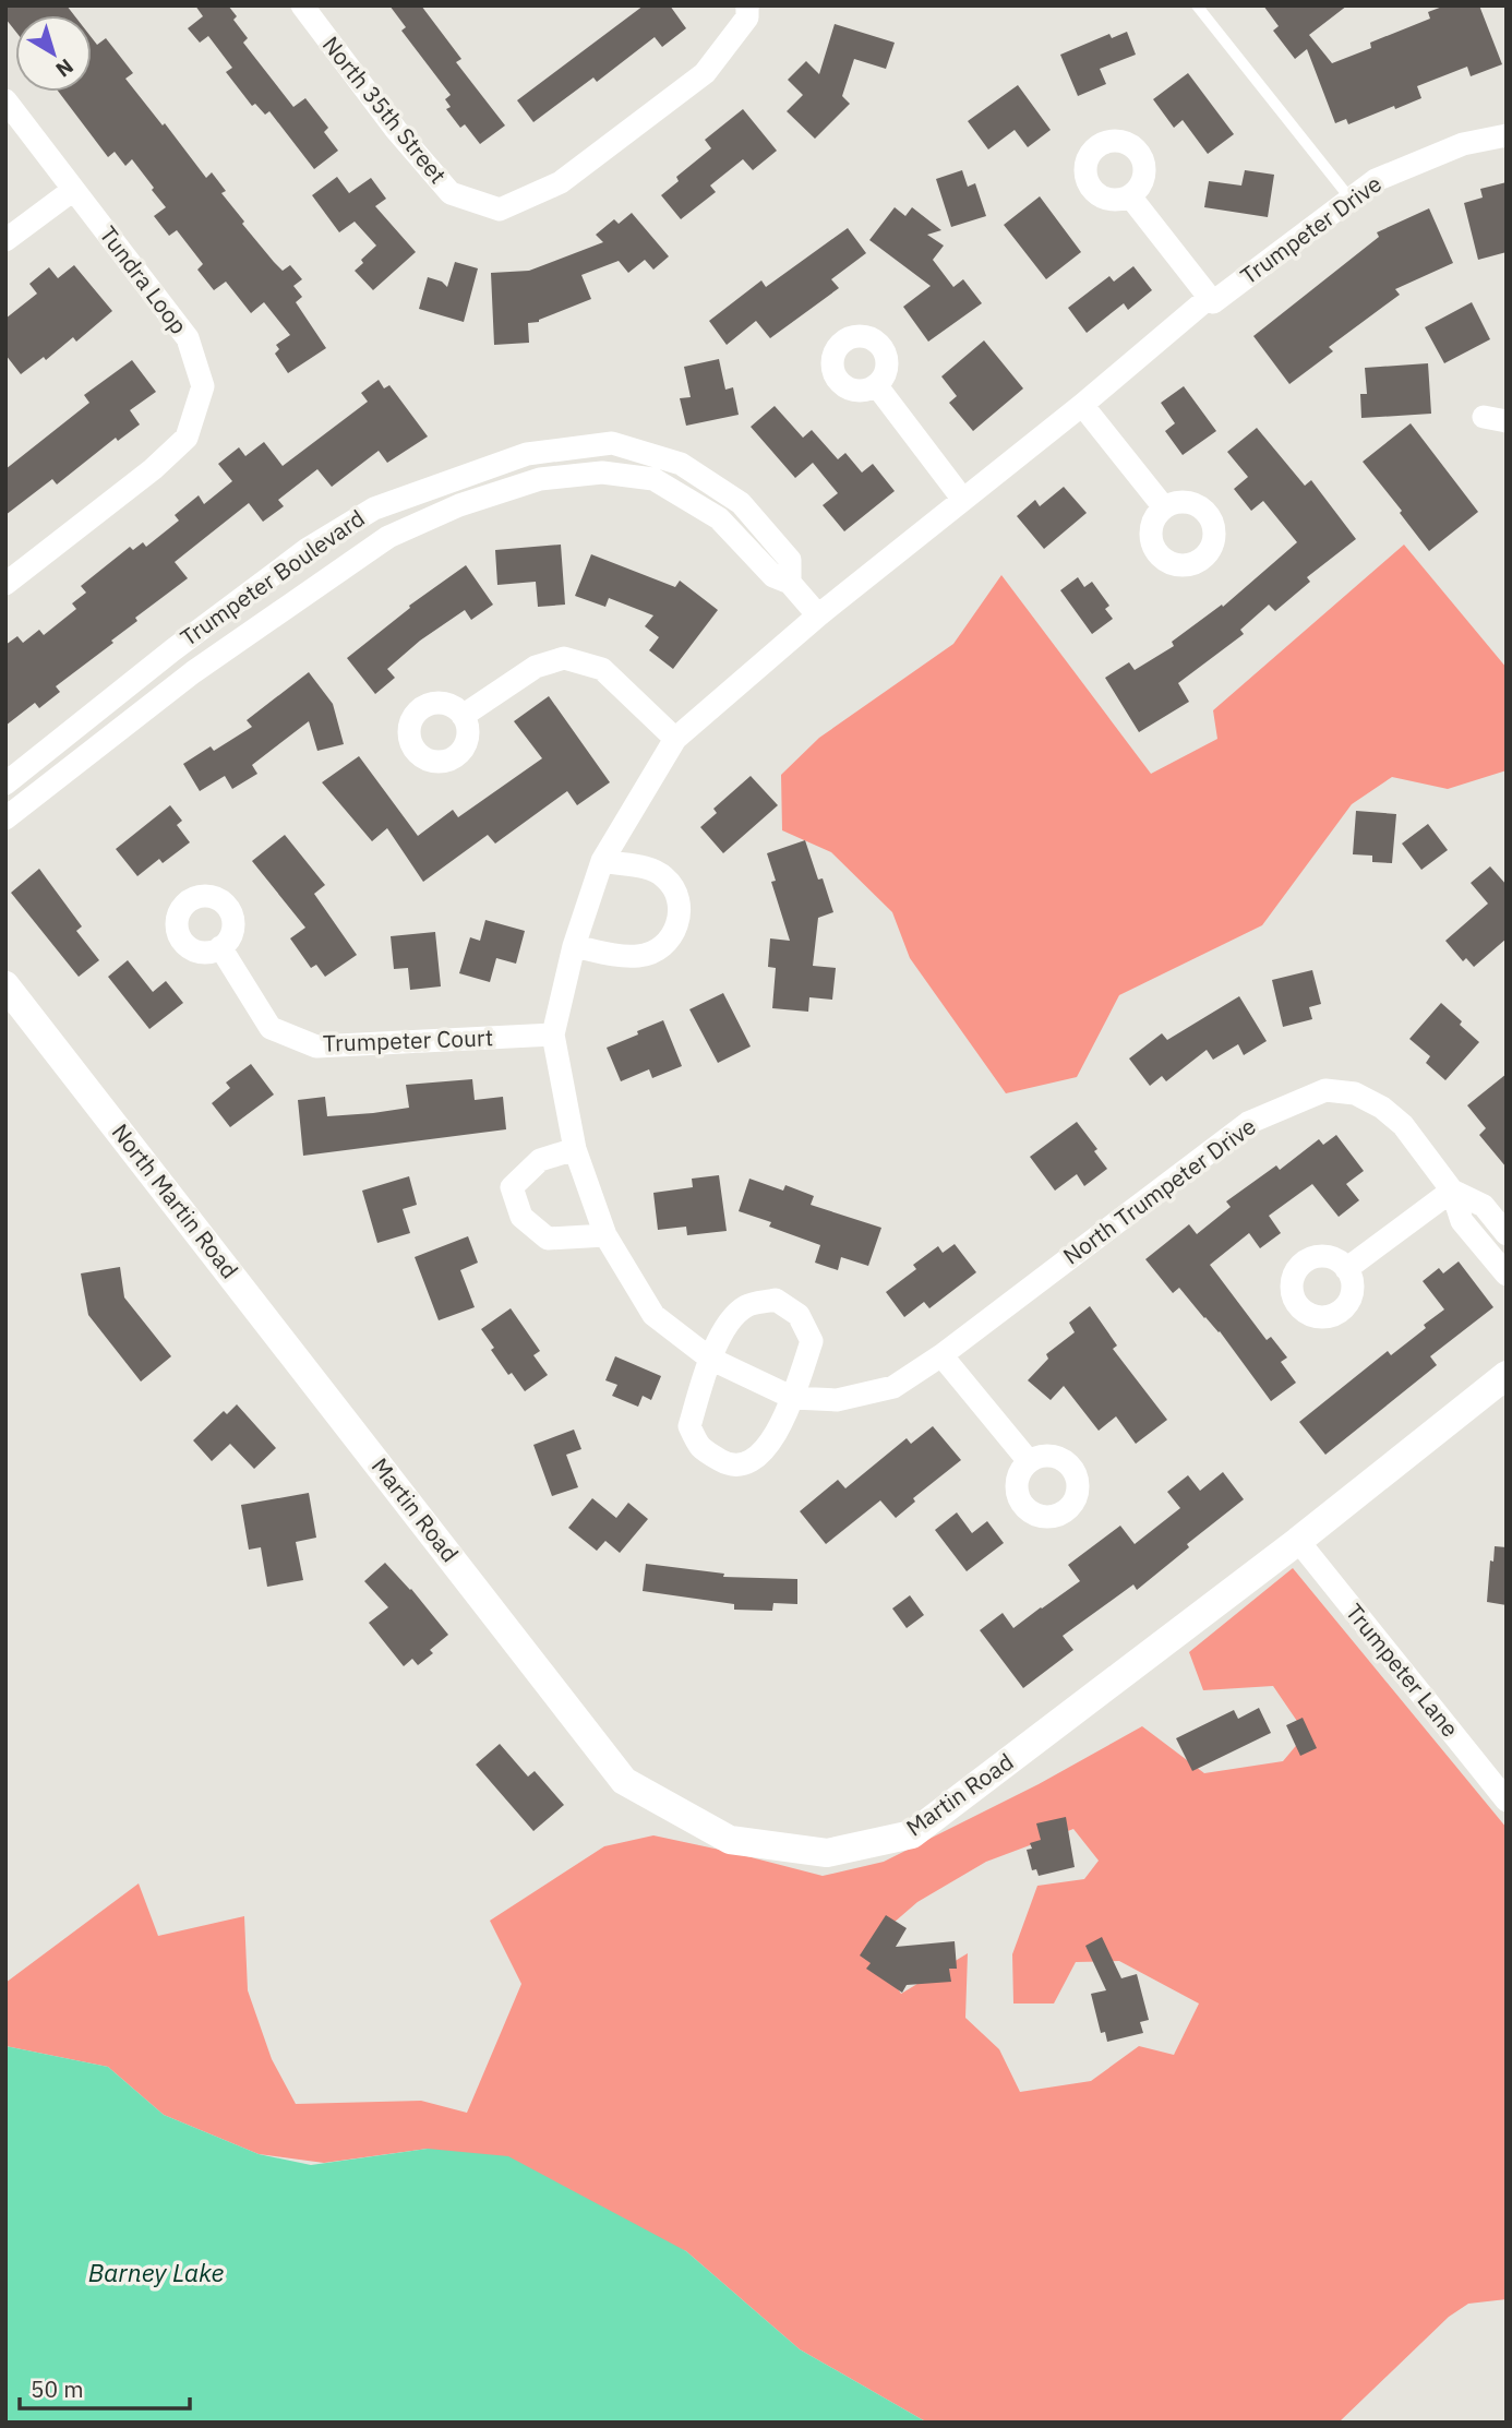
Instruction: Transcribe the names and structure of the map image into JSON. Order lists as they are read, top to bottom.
{
  "streets": {
    "street": [
      "North 35th Street",
      "Trumpeter Drive",
      "Tundra Loop",
      "Trumpeter Boulevard",
      "Trumpeter Court",
      "North Trumpeter Drive",
      "North Martin Road",
      "Martin Road",
      "Trumpeter Lane"
    ]
  },
  "crossings": [
    ["Trumpeter Drive", "Trumpeter Boulevard"],
    ["Trumpeter Drive", "North Trumpeter Drive"],
    ["Trumpeter Boulevard", "North Trumpeter Drive"],
    ["Trumpeter Court", "North Trumpeter Drive"],
    ["North Martin Road", "Martin Road"],
    ["Martin Road", "Trumpeter Lane"]
  ],
  "water": ["Barney Lake"],
  "scale_bar": "50 m",
  "north": "bottom right"
}
